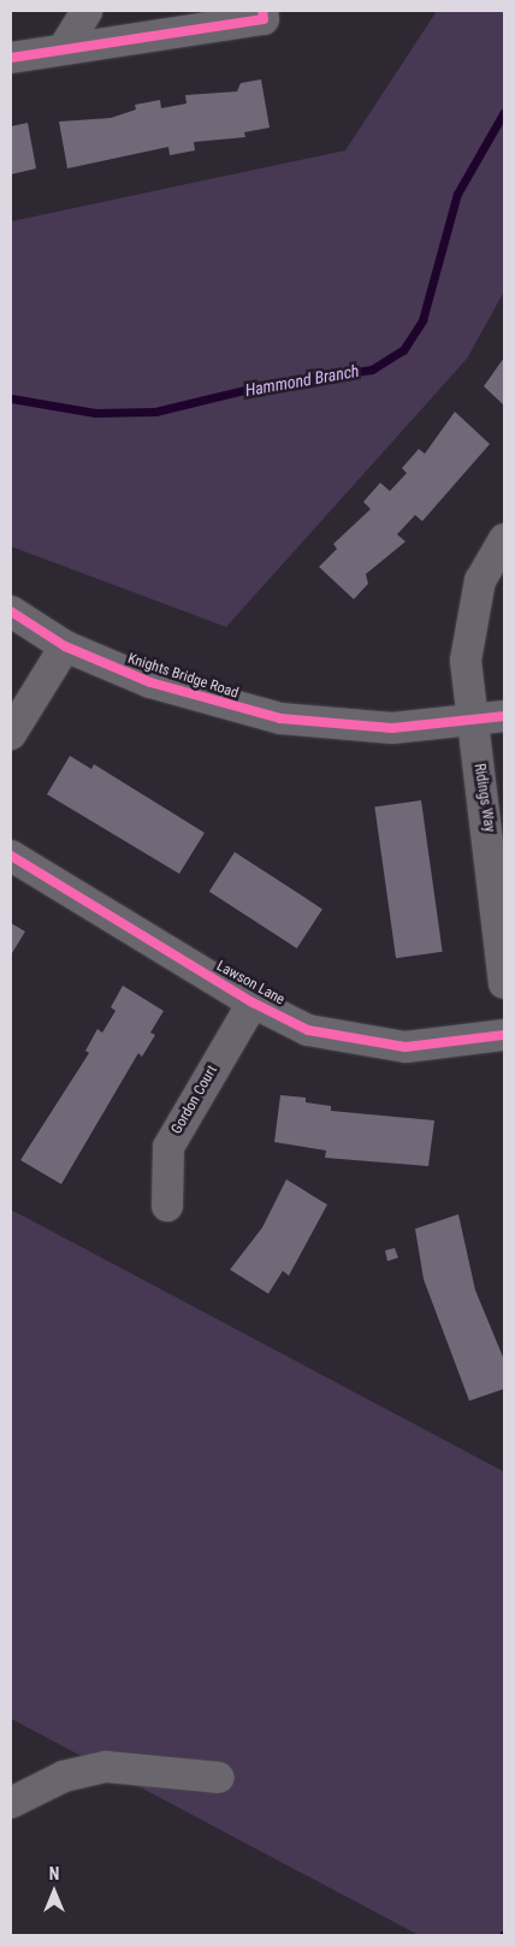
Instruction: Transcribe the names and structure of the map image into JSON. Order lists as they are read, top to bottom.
{
  "streets": {
    "street": [
      "Knights Bridge Road",
      "Ridings Way",
      "Lawson Lane",
      "Gordon Court"
    ]
  },
  "crossings": [
    ["Knights Bridge Road", "Ridings Way"],
    ["Lawson Lane", "Gordon Court"]
  ],
  "water": ["Hammond Branch"],
  "north": "top"
}
